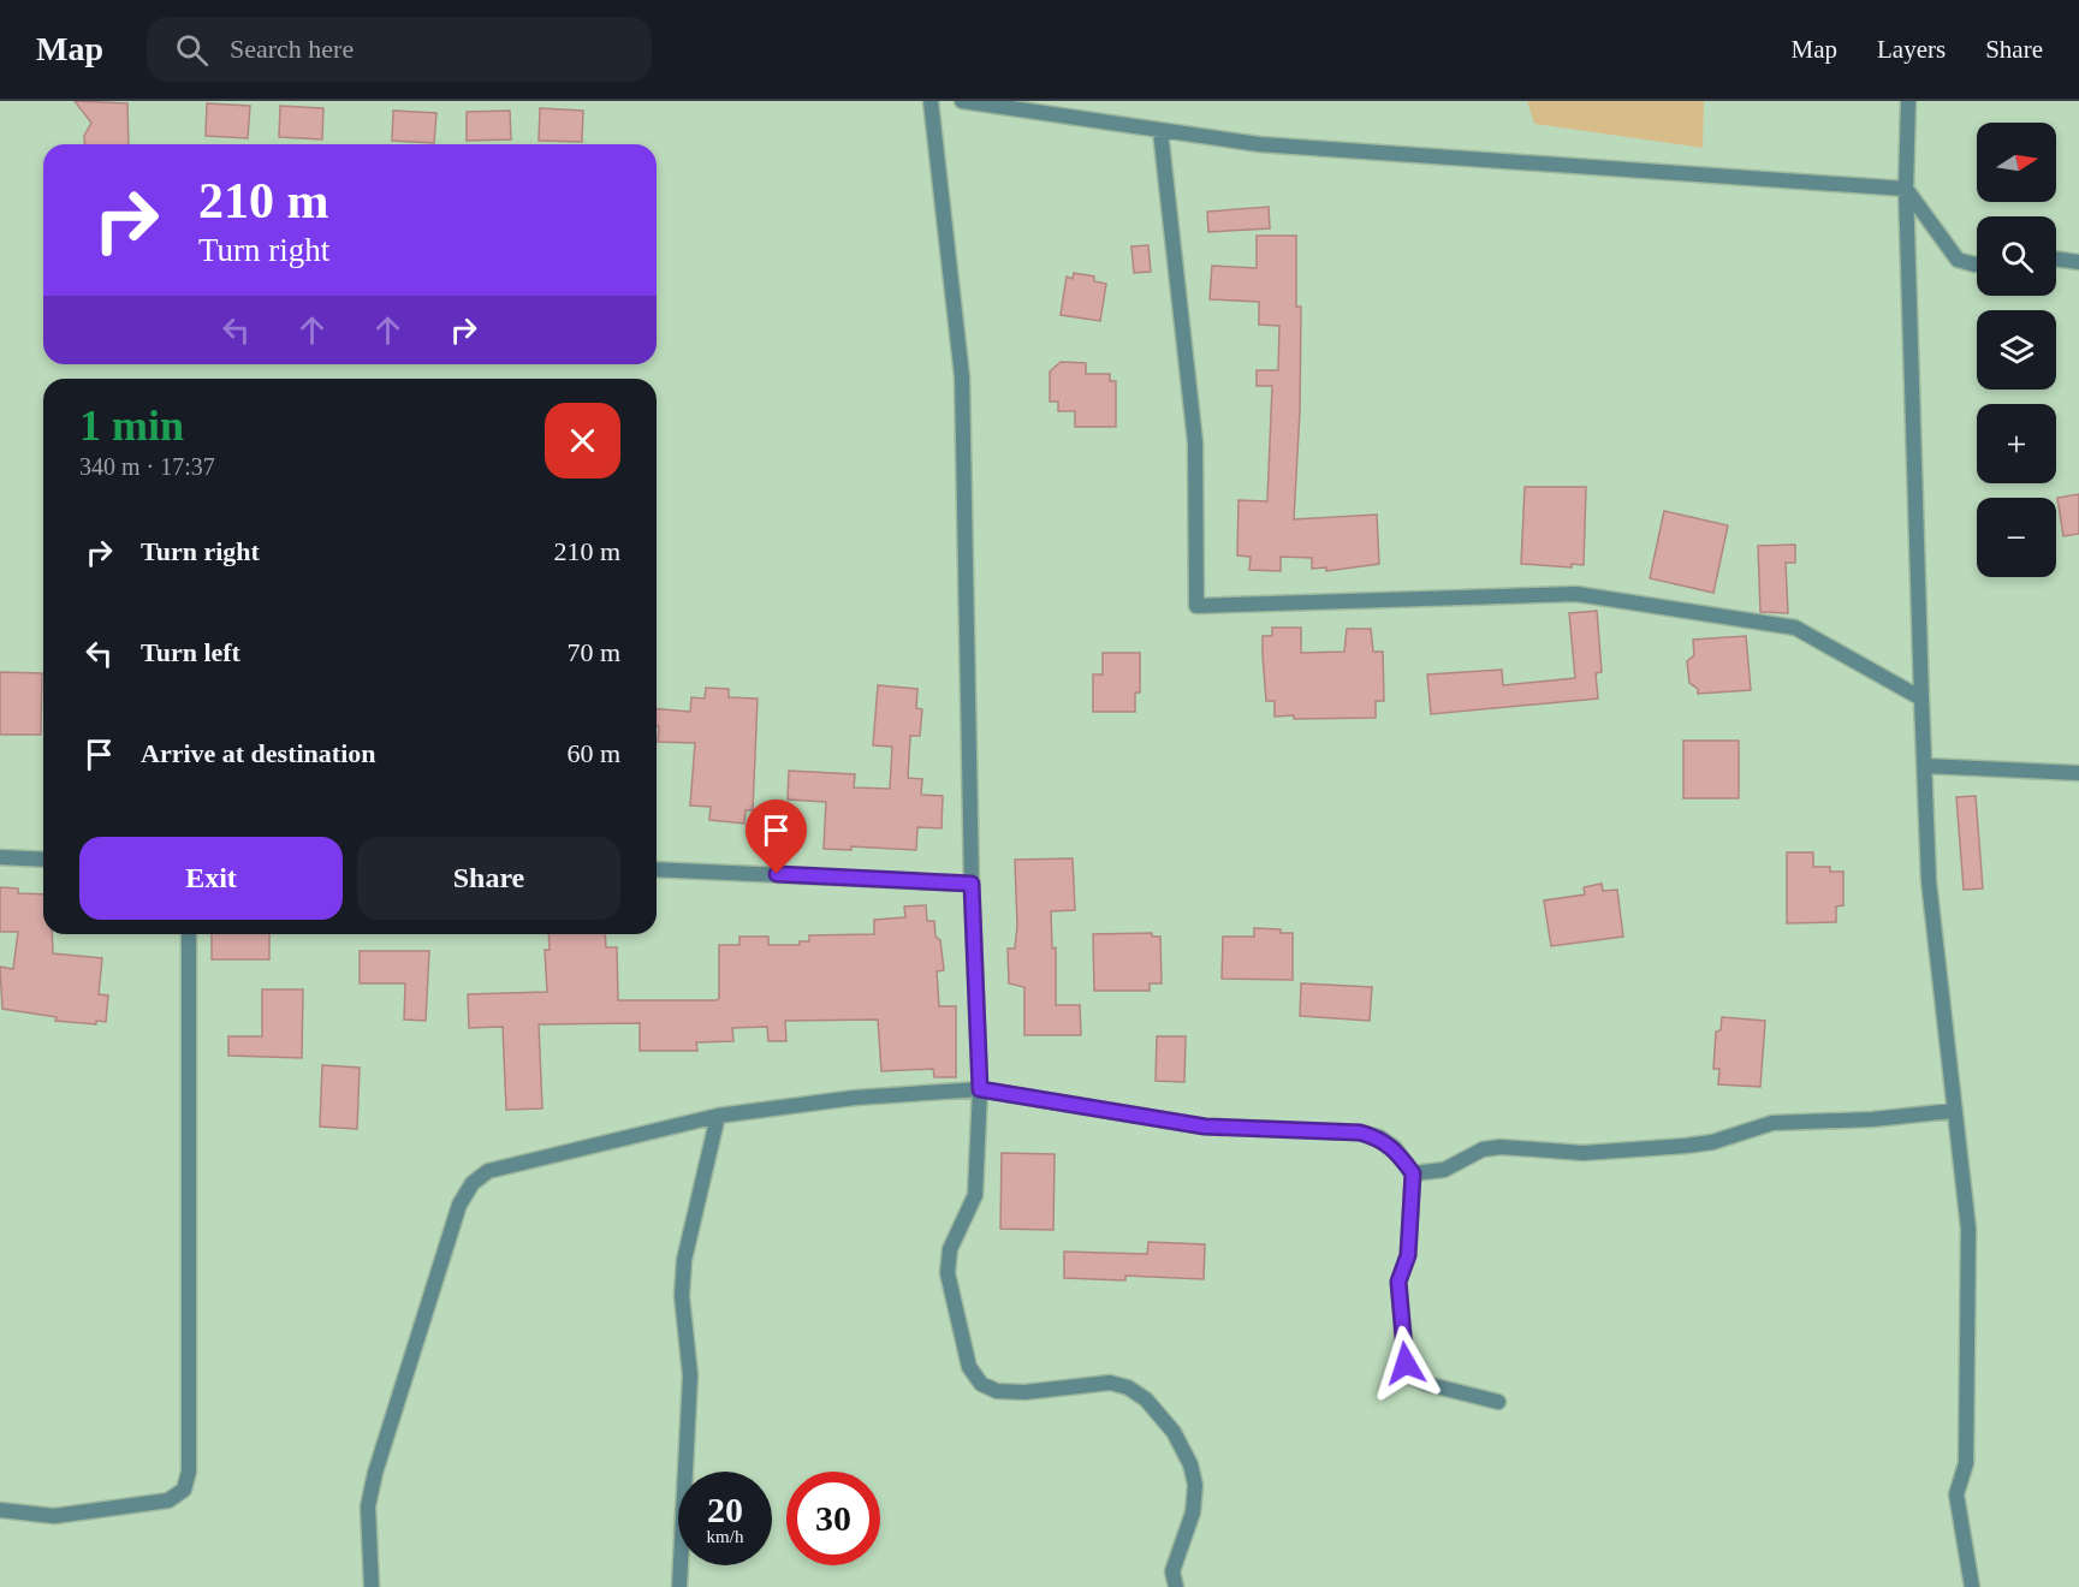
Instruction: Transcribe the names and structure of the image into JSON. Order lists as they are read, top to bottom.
{
  "north": "right",
  "page": {
    "header": "Map",
    "search": "Search here",
    "nav": ["Map", "Layers", "Share"],
    "map_buttons": ["+", "−"],
    "turn": ["210 m", "Turn right"],
    "heading": ["1 min", "340 m · 17:37"],
    "list": [
      {
        "name": "Turn right",
        "value": "210 m"
      },
      {
        "name": "Turn left",
        "value": "70 m"
      },
      {
        "name": "Arrive at destination",
        "value": "60 m"
      }
    ],
    "buttons": ["Exit", "Share"],
    "speed": "20 km/h",
    "limit": "30"
  }
}
